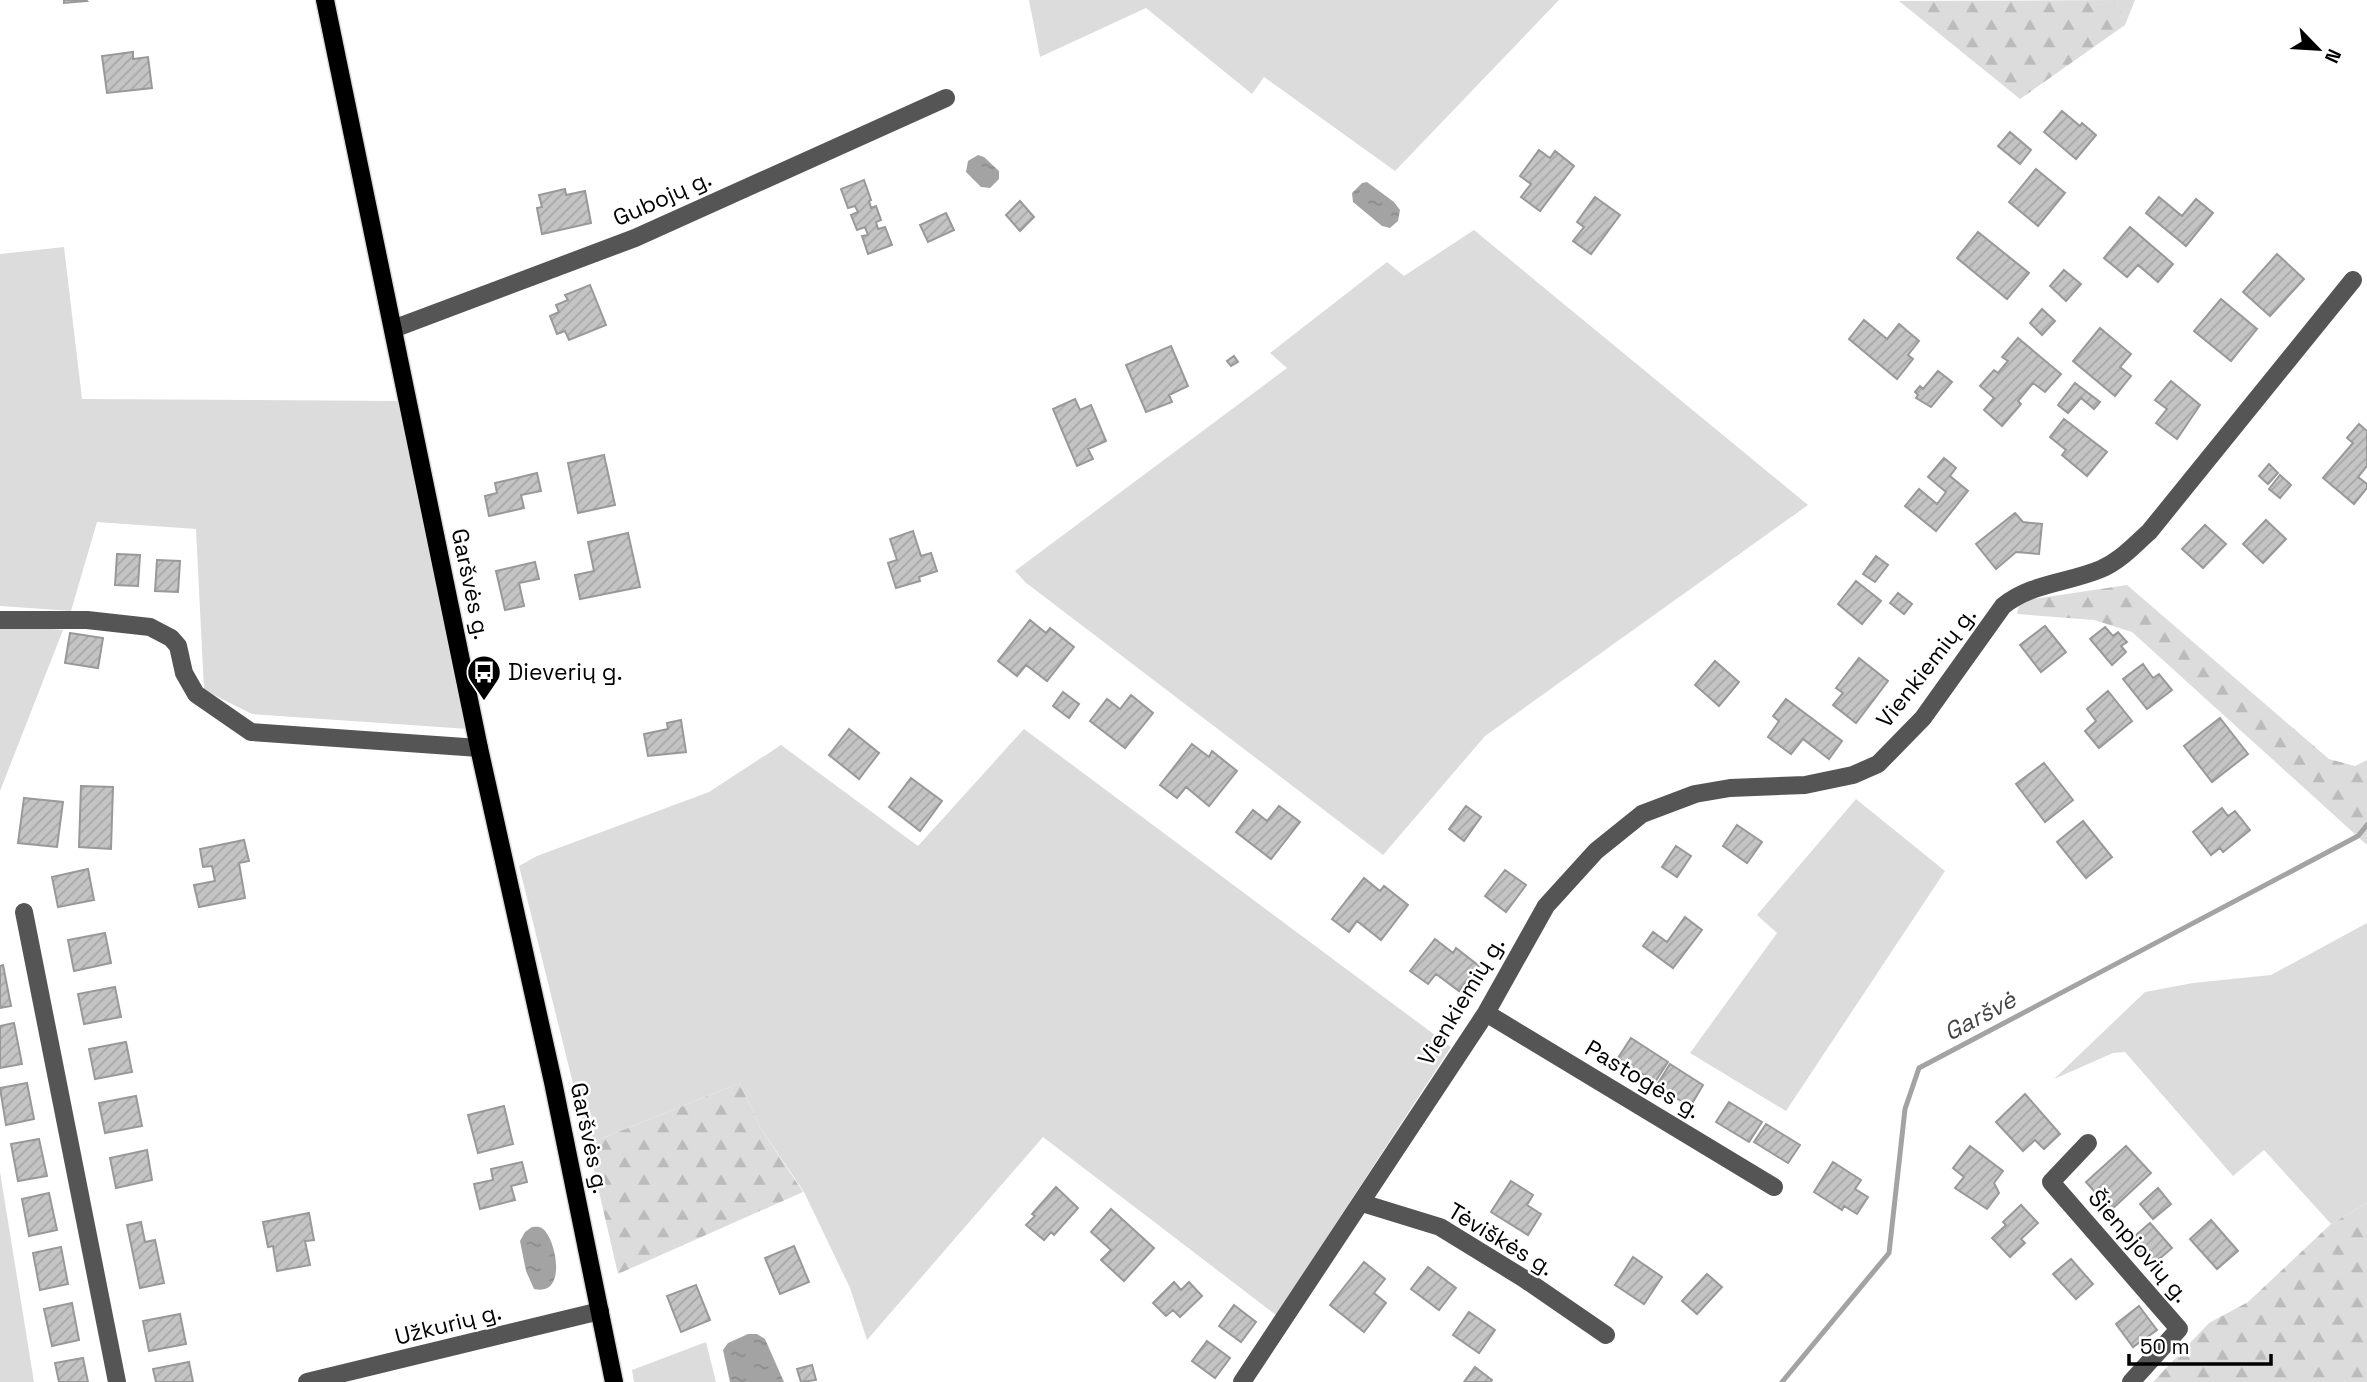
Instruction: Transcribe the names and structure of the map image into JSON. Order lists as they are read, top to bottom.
{
  "streets": {
    "main road": ["Garšvės g."],
    "street": [
      "Gubojų g.",
      "Vienkiemių g.",
      "Pastogės g.",
      "Tėviškės g.",
      "Šienpjovių g.",
      "Užkurių g."
    ]
  },
  "crossings": [
    ["Gubojų g.", "Garšvės g."],
    ["Garšvės g.", "Užkurių g."],
    ["Vienkiemių g.", "Pastogės g."],
    ["Vienkiemių g.", "Tėviškės g."]
  ],
  "water": ["Garšvė"],
  "places": {
    "bus stop": ["Dieverių g."]
  },
  "scale_bar": "50 m",
  "north": "bottom right"
}
